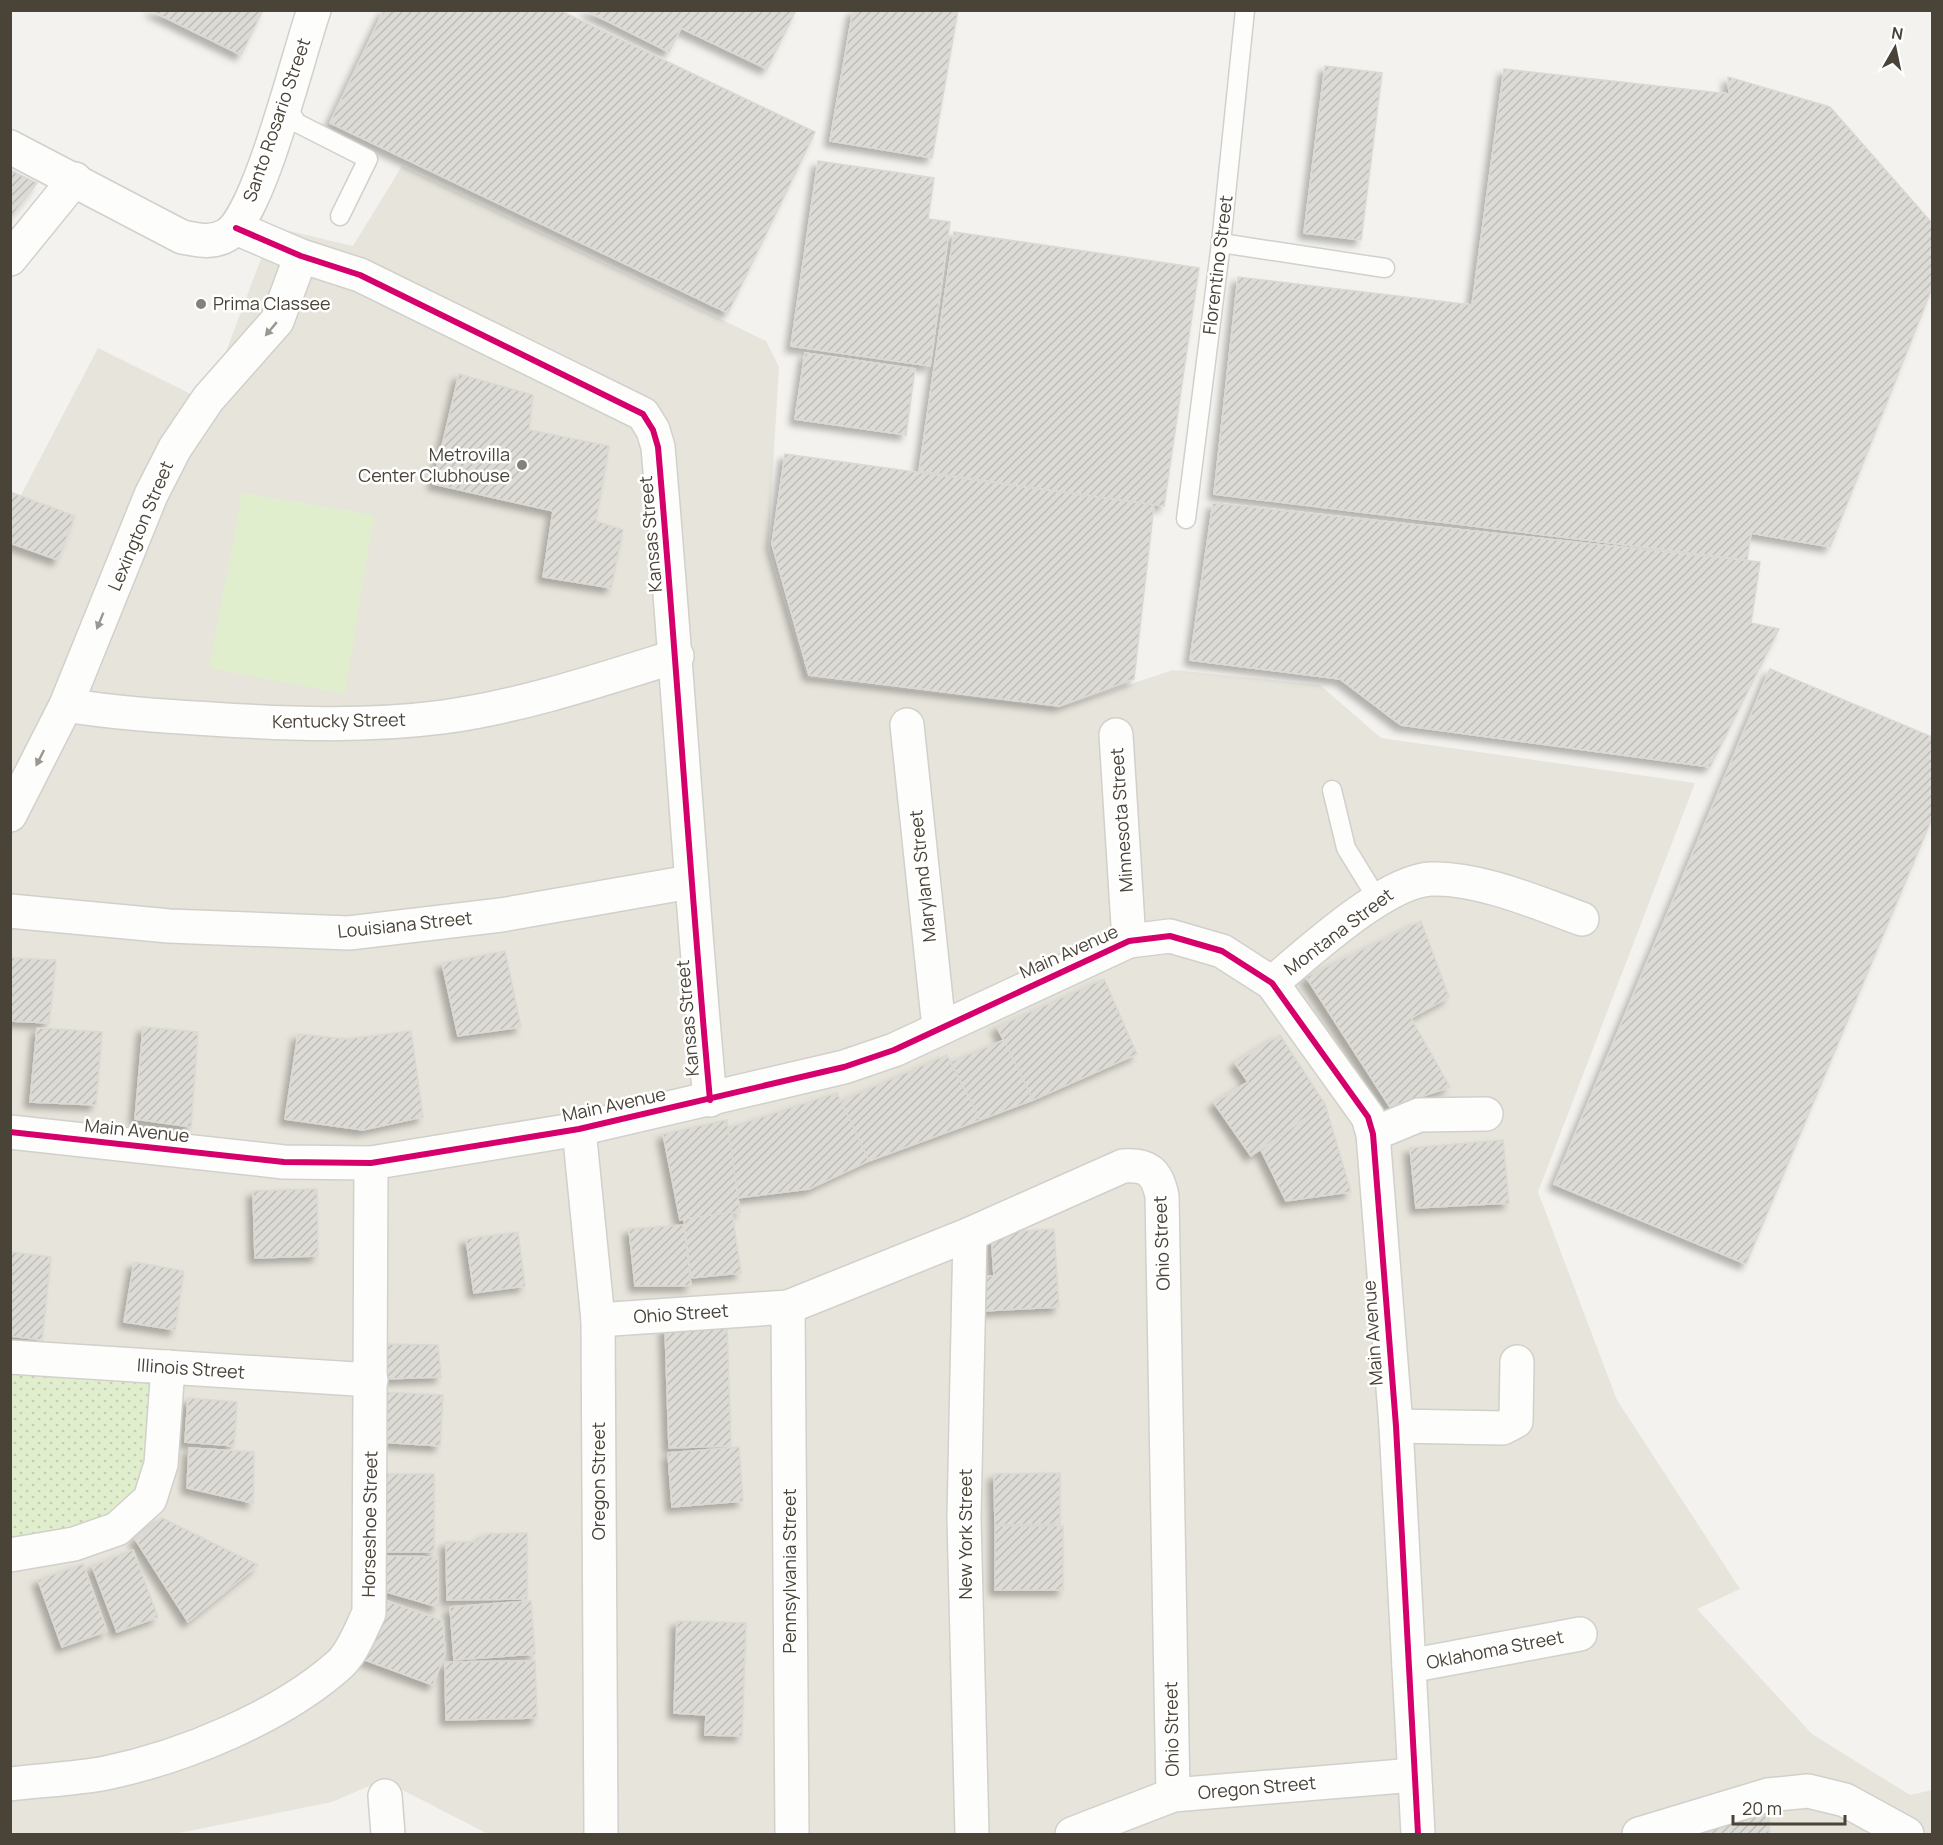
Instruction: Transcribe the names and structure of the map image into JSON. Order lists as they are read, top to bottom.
{
  "streets": {
    "street": [
      "Santo Rosario Street",
      "Lexington Street",
      "Kansas Street",
      "Kentucky Street",
      "Minnesota Street",
      "Maryland Street",
      "Louisiana Street",
      "Montana Street",
      "Main Avenue",
      "Ohio Street",
      "Illinois Street",
      "Oregon Street",
      "Horseshoe Street",
      "New York Street",
      "Pennsylvania Street",
      "Oklahoma Street"
    ],
    "lane": ["Florentino Street"]
  },
  "crossings": [
    ["Santo Rosario Street", "Kansas Street"],
    ["Lexington Street", "Kansas Street"],
    ["Lexington Street", "Kentucky Street"],
    ["Kansas Street", "Kentucky Street"],
    ["Kansas Street", "Louisiana Street"],
    ["Kansas Street", "Main Avenue"],
    ["Minnesota Street", "Main Avenue"],
    ["Maryland Street", "Main Avenue"],
    ["Montana Street", "Main Avenue"],
    ["Main Avenue", "Oregon Street"],
    ["Main Avenue", "Horseshoe Street"],
    ["Main Avenue", "Oklahoma Street"],
    ["Ohio Street", "Oregon Street"],
    ["Ohio Street", "New York Street"],
    ["Ohio Street", "Pennsylvania Street"],
    ["Illinois Street", "Horseshoe Street"]
  ],
  "one_way": ["Lexington Street"],
  "places": ["Prima Classee", "Metrovilla Center Clubhouse"],
  "scale_bar": "20 m",
  "north": "top"
}
